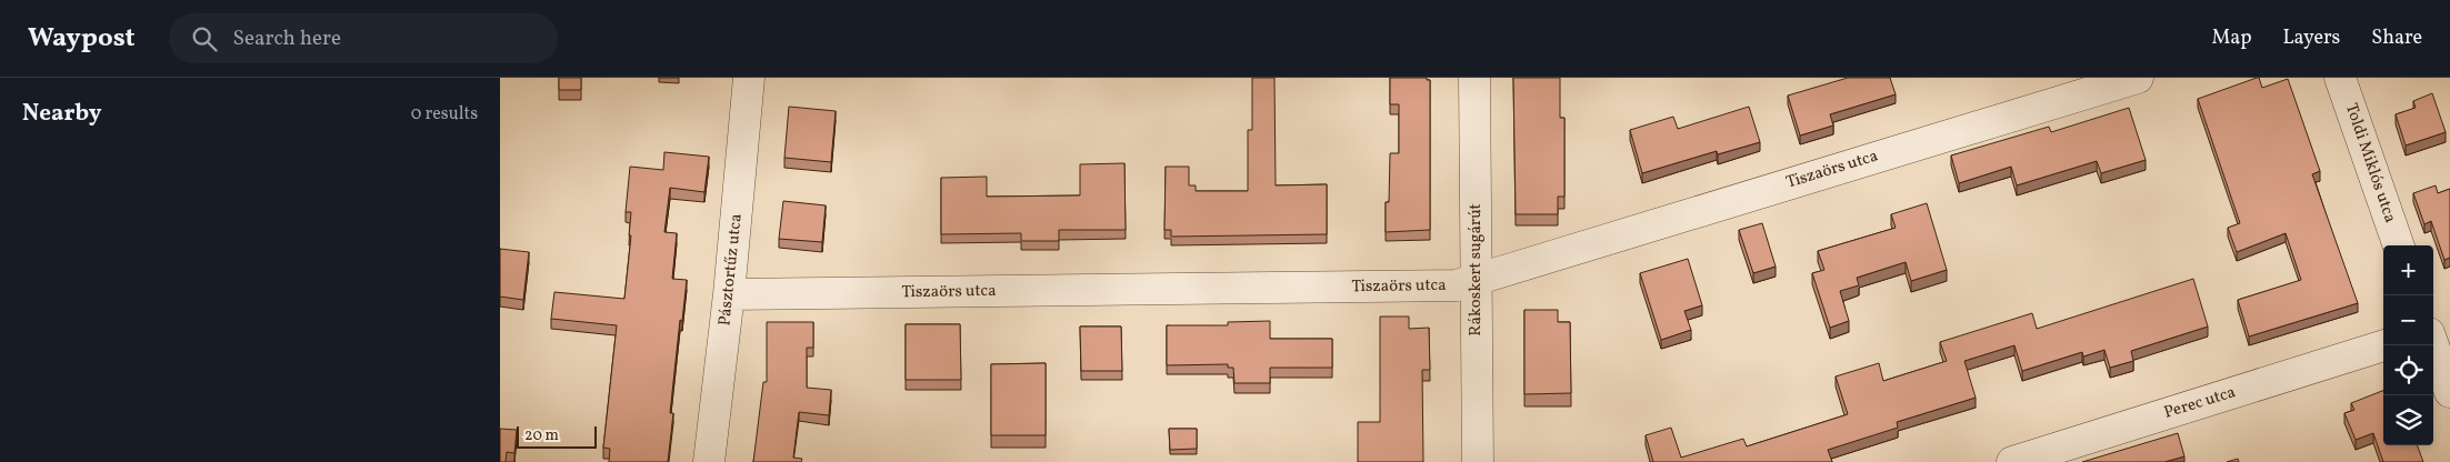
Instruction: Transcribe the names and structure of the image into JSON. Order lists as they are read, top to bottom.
{
  "streets": {
    "street": [
      "Toldi Miklós utca",
      "Tiszaörs utca",
      "Pásztortűz utca",
      "Rákoskert sugárút",
      "Perec utca"
    ]
  },
  "crossings": [
    ["Tiszaörs utca", "Pásztortűz utca"],
    ["Tiszaörs utca", "Rákoskert sugárút"]
  ],
  "scale_bar": "20 m",
  "page": {
    "header": "Waypost",
    "search": "Search here",
    "nav": ["Map", "Layers", "Share"],
    "heading": ["Nearby", "0 results"],
    "map_buttons": ["+", "−"],
    "scale": "20 m"
  }
}
